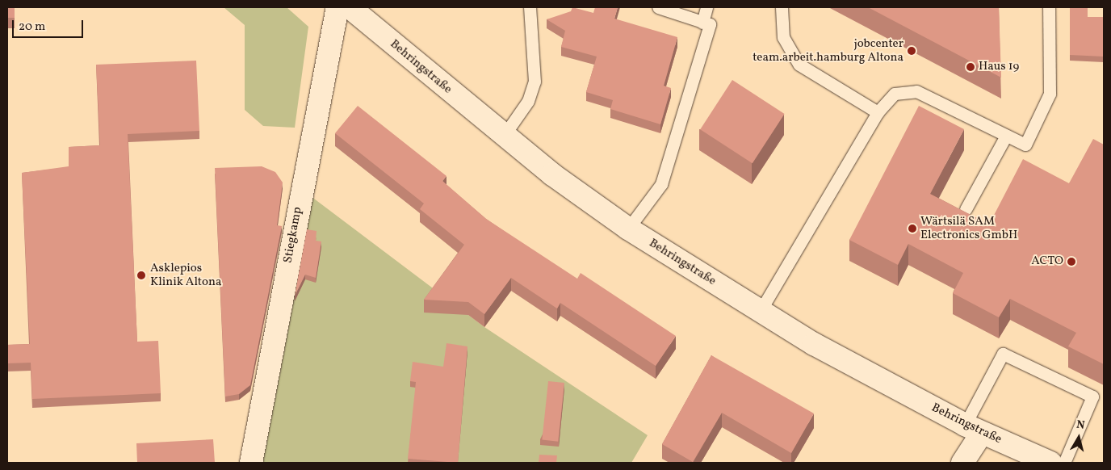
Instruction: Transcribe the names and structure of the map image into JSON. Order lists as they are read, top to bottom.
{
  "streets": {
    "main road": ["Behringstraße", "Stiegkamp"]
  },
  "places": [
    "jobcenter team.arbeit.hamburg Altona",
    "Haus 19",
    "Wärtsilä SAM Electronics GmbH",
    "ACTO",
    "Asklepios Klinik Altona"
  ],
  "scale_bar": "20 m",
  "north": "top"
}
